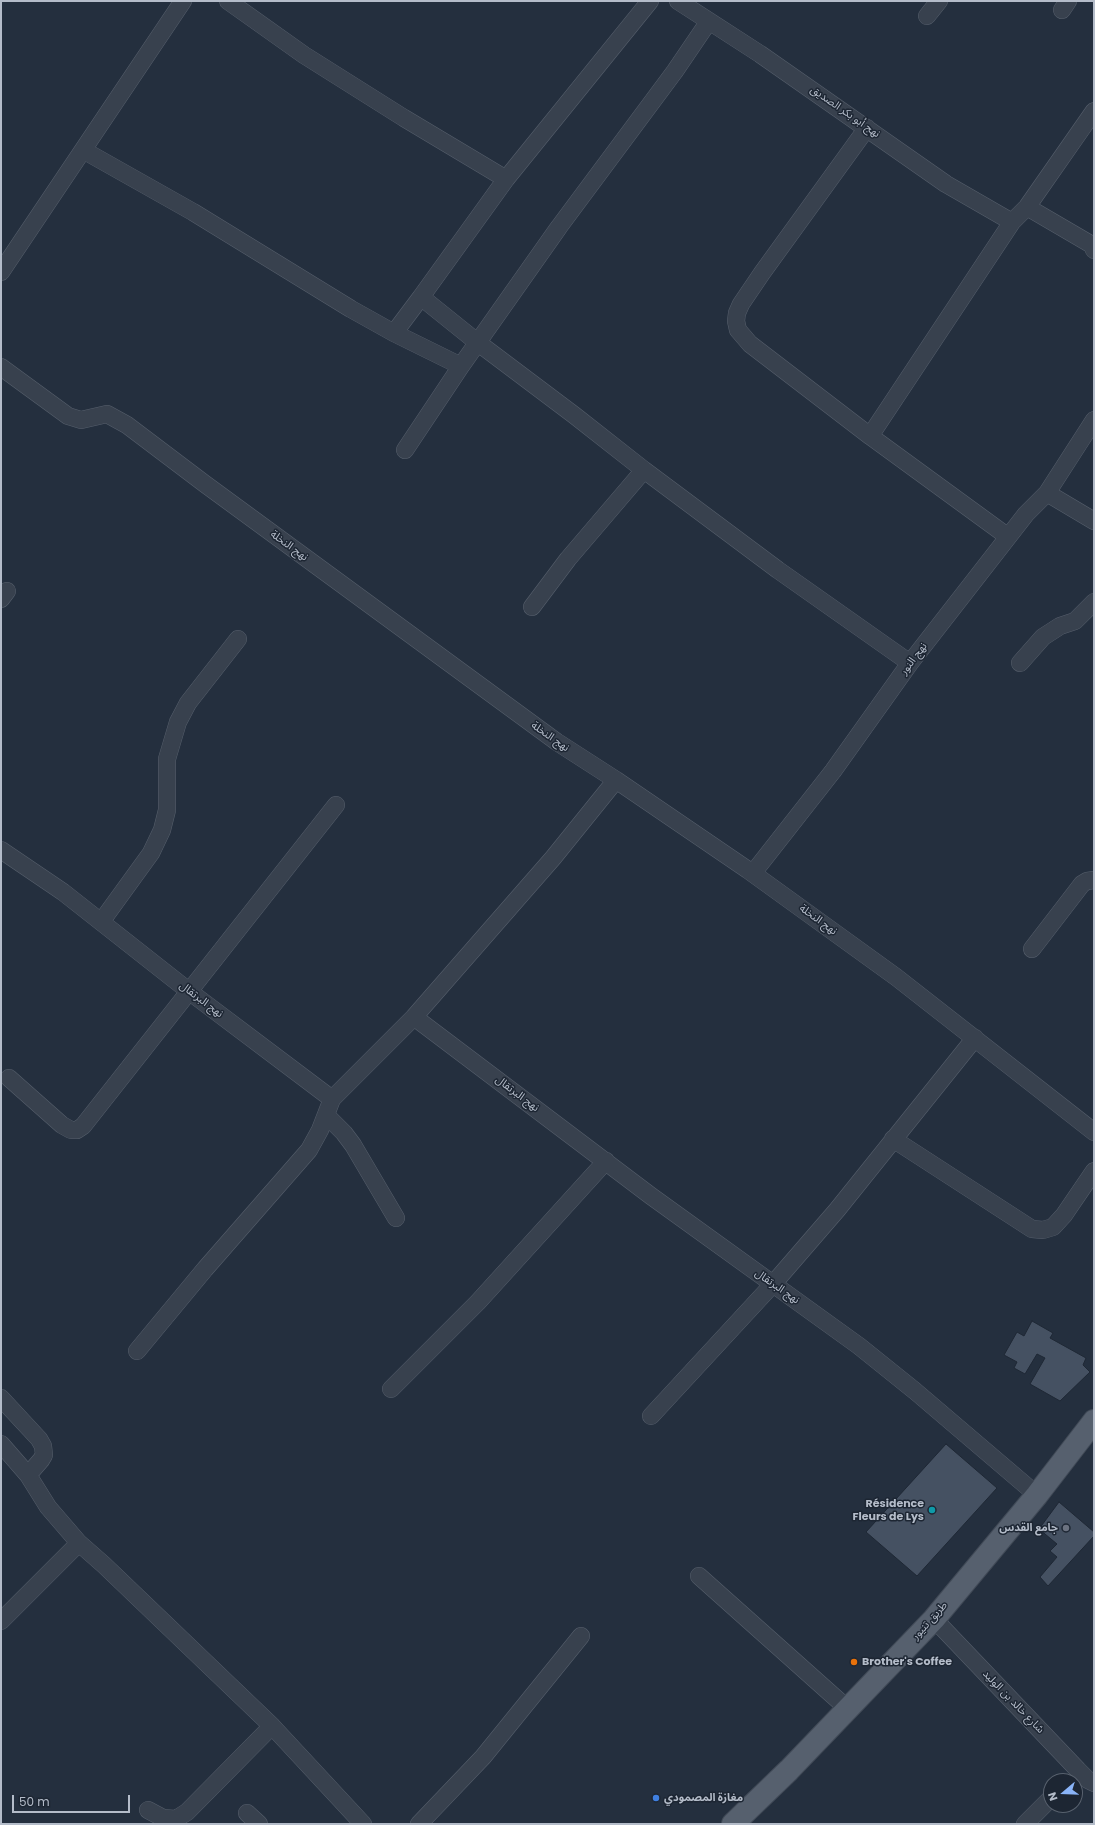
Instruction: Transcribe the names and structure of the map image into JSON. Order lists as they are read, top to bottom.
{
  "streets": {
    "main road": ["طريق تنيور"],
    "street": [
      "نهج أبو بكر الصديق",
      "نهج النخلة",
      "نهج النور",
      "نهج البرتقال",
      "شارع خالد بن الوليد"
    ]
  },
  "crossings": [
    ["نهج النخلة", "نهج النور"],
    ["نهج البرتقال", "طريق تنيور"],
    ["طريق تنيور", "شارع خالد بن الوليد"]
  ],
  "places": [
    "Résidence Fleurs de Lys",
    "جامع القدس",
    "Brother's Coffee",
    "مغازة المصمودي"
  ],
  "scale_bar": "50 m",
  "north": "left"
}
